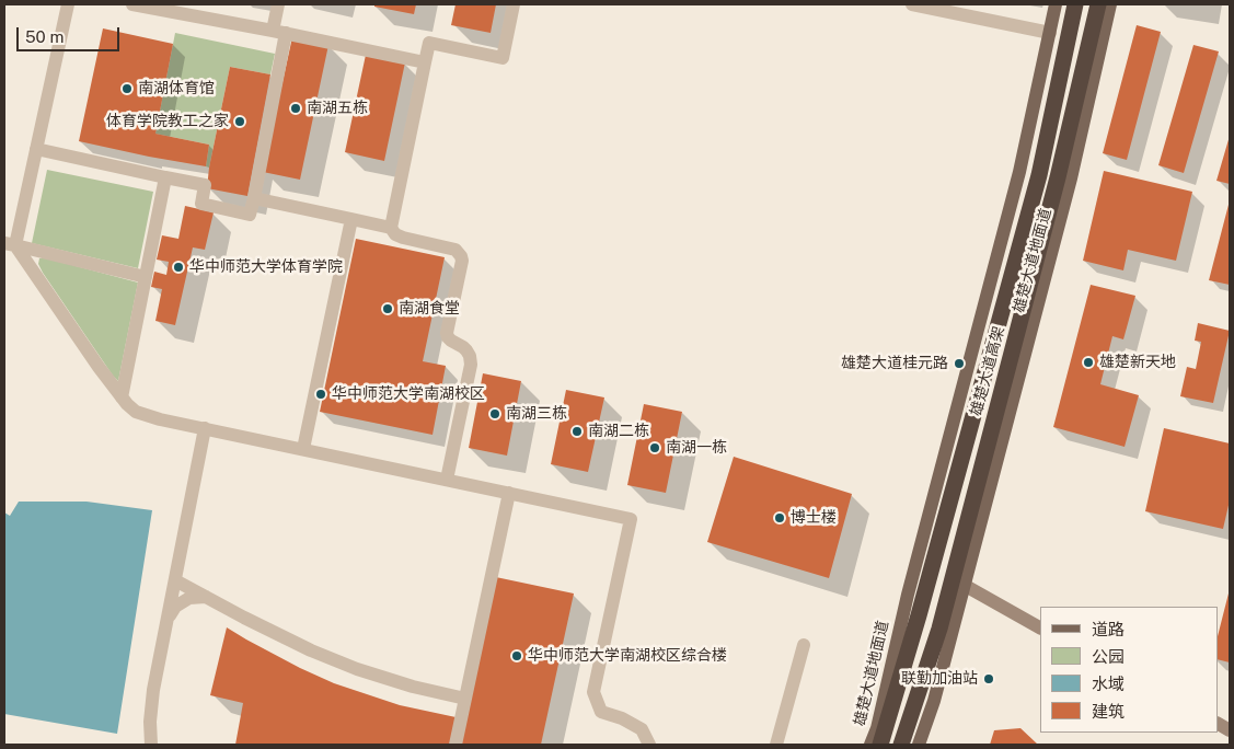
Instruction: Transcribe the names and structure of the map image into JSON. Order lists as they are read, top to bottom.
{
  "streets": {
    "highway": ["雄楚大道高架"],
    "main road": ["雄楚大道地面道"]
  },
  "crossings": [
    ["雄楚大道地面道", "雄楚大道高架"]
  ],
  "places": [
    "南湖体育馆",
    "南湖五栋",
    "体育学院教工之家",
    "华中师范大学体育学院",
    "南湖食堂",
    "雄楚新天地",
    "雄楚大道桂元路",
    "华中师范大学南湖校区",
    "南湖三栋",
    "南湖二栋",
    "南湖一栋",
    "博士楼",
    "华中师范大学南湖校区综合楼",
    "联勤加油站"
  ],
  "legend": [
    "道路",
    "公园",
    "水域",
    "建筑"
  ],
  "scale_bar": "50 m"
}
